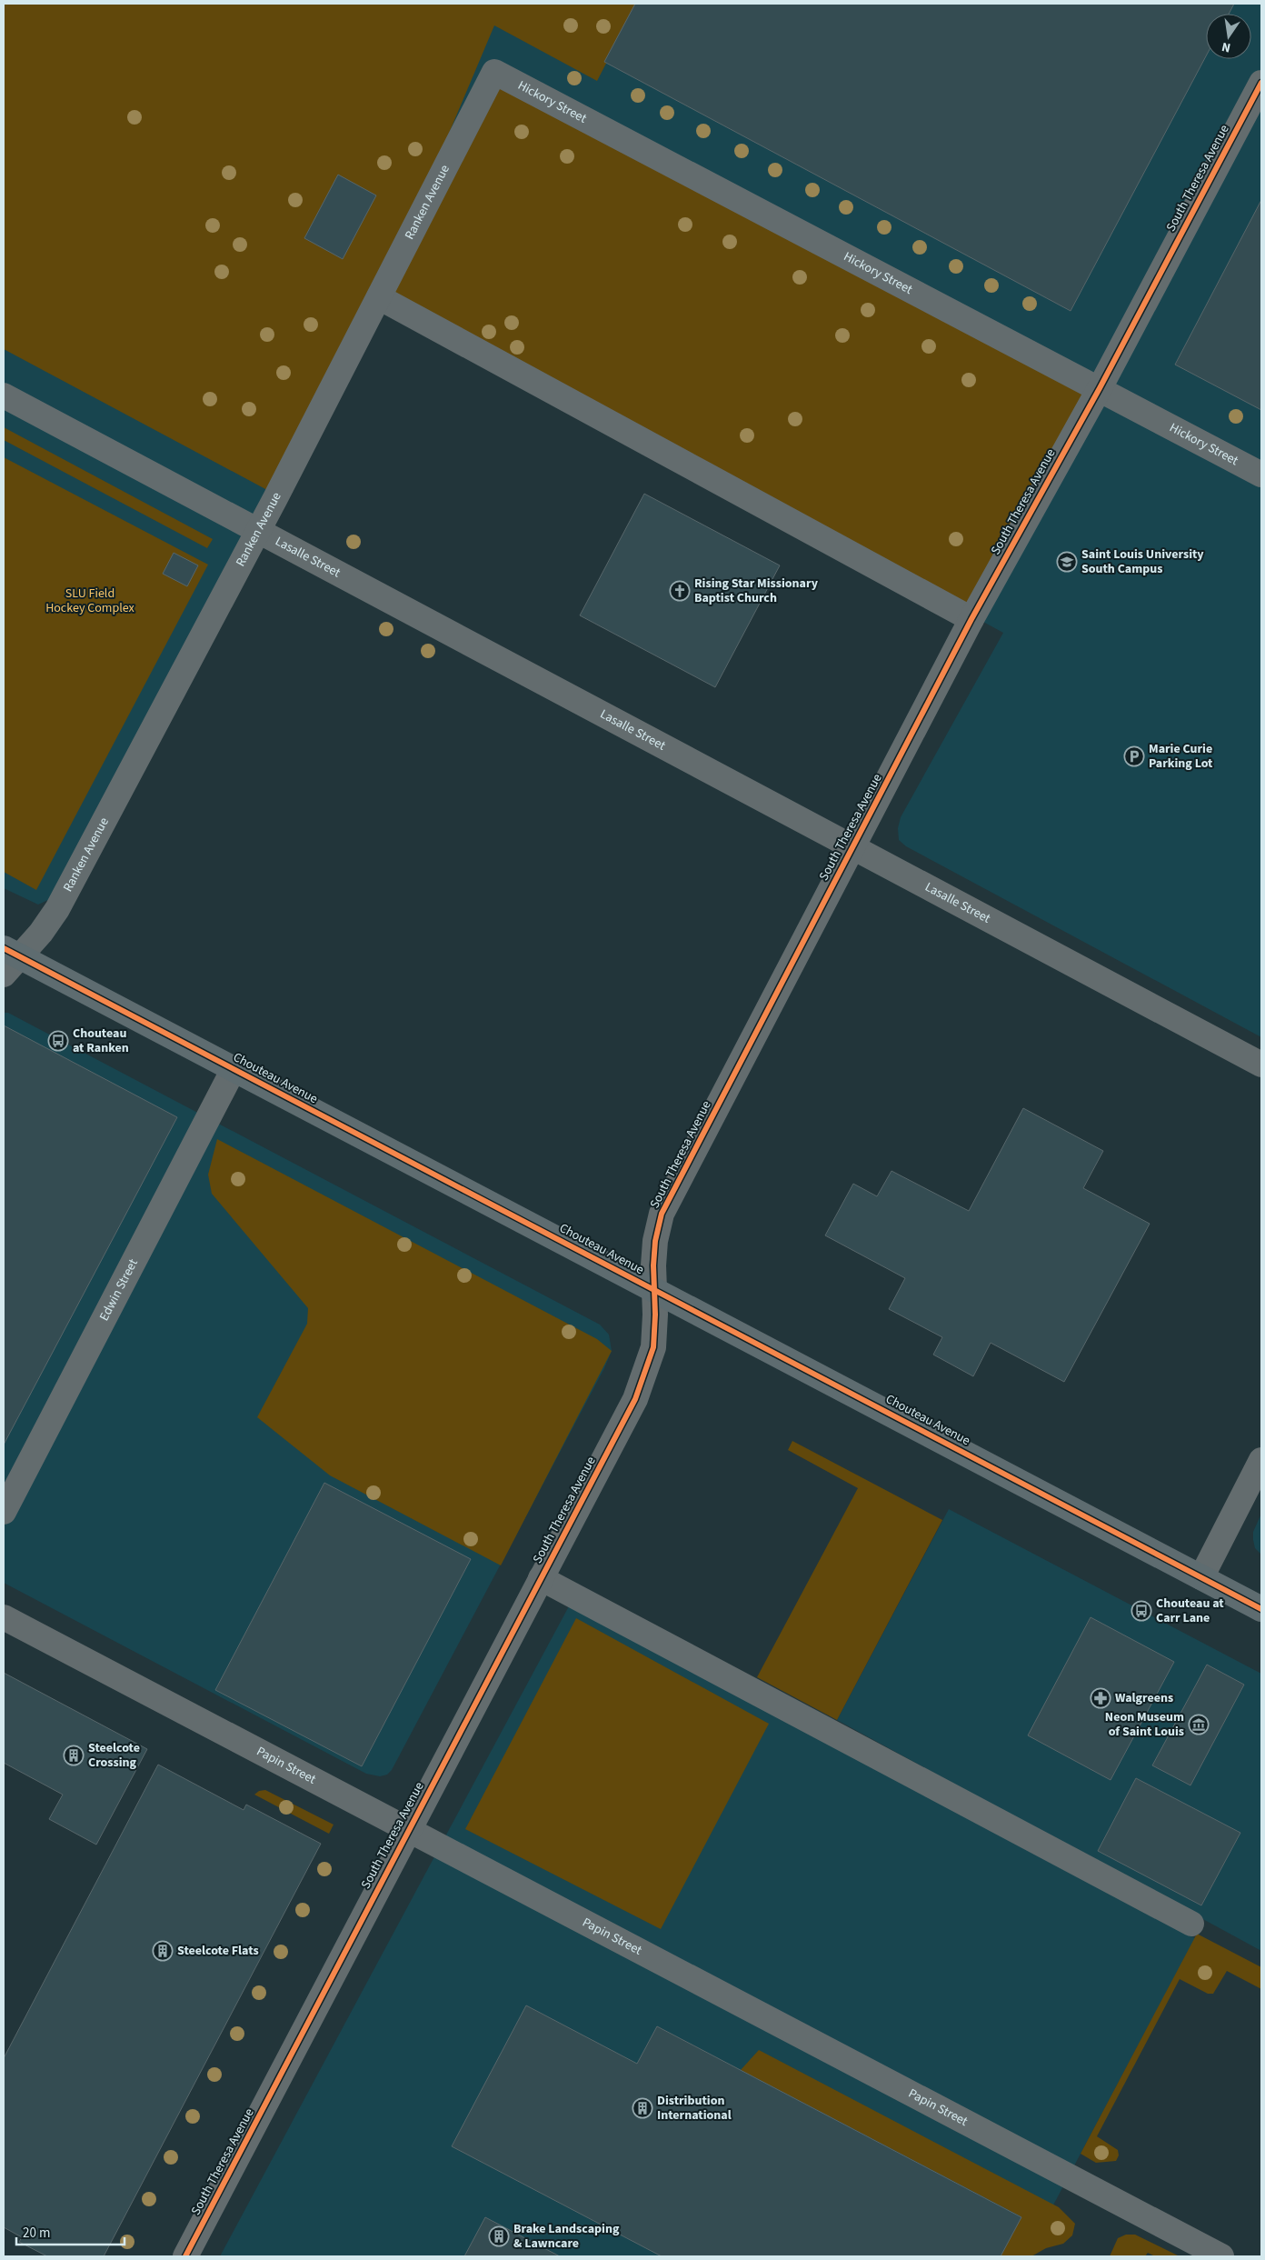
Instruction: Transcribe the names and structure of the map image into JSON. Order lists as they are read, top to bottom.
{
  "streets": {
    "main road": ["Chouteau Avenue"],
    "street": [
      "Hickory Street",
      "South Theresa Avenue",
      "Ranken Avenue",
      "Lasalle Street",
      "Edwin Street",
      "Papin Street"
    ]
  },
  "crossings": [
    ["Hickory Street", "South Theresa Avenue"],
    ["Hickory Street", "Ranken Avenue"],
    ["South Theresa Avenue", "Lasalle Street"],
    ["South Theresa Avenue", "Chouteau Avenue"],
    ["South Theresa Avenue", "Papin Street"],
    ["Ranken Avenue", "Lasalle Street"],
    ["Ranken Avenue", "Chouteau Avenue"],
    ["Chouteau Avenue", "Edwin Street"]
  ],
  "parks": ["SLU Field Hockey Complex"],
  "places": {
    "school or university": ["Saint Louis University South Campus"],
    "church": ["Rising Star Missionary Baptist Church"],
    "parking": ["Marie Curie Parking Lot"],
    "bus stop": ["Chouteau at Ranken", "Chouteau at Carr Lane"],
    "pharmacy": ["Walgreens"],
    "museum": ["Neon Museum of Saint Louis"],
    "building": [
      "Steelcote Crossing",
      "Steelcote Flats",
      "Distribution International",
      "Brake Landscaping & Lawncare"
    ]
  },
  "scale_bar": "20 m",
  "north": "bottom"
}
